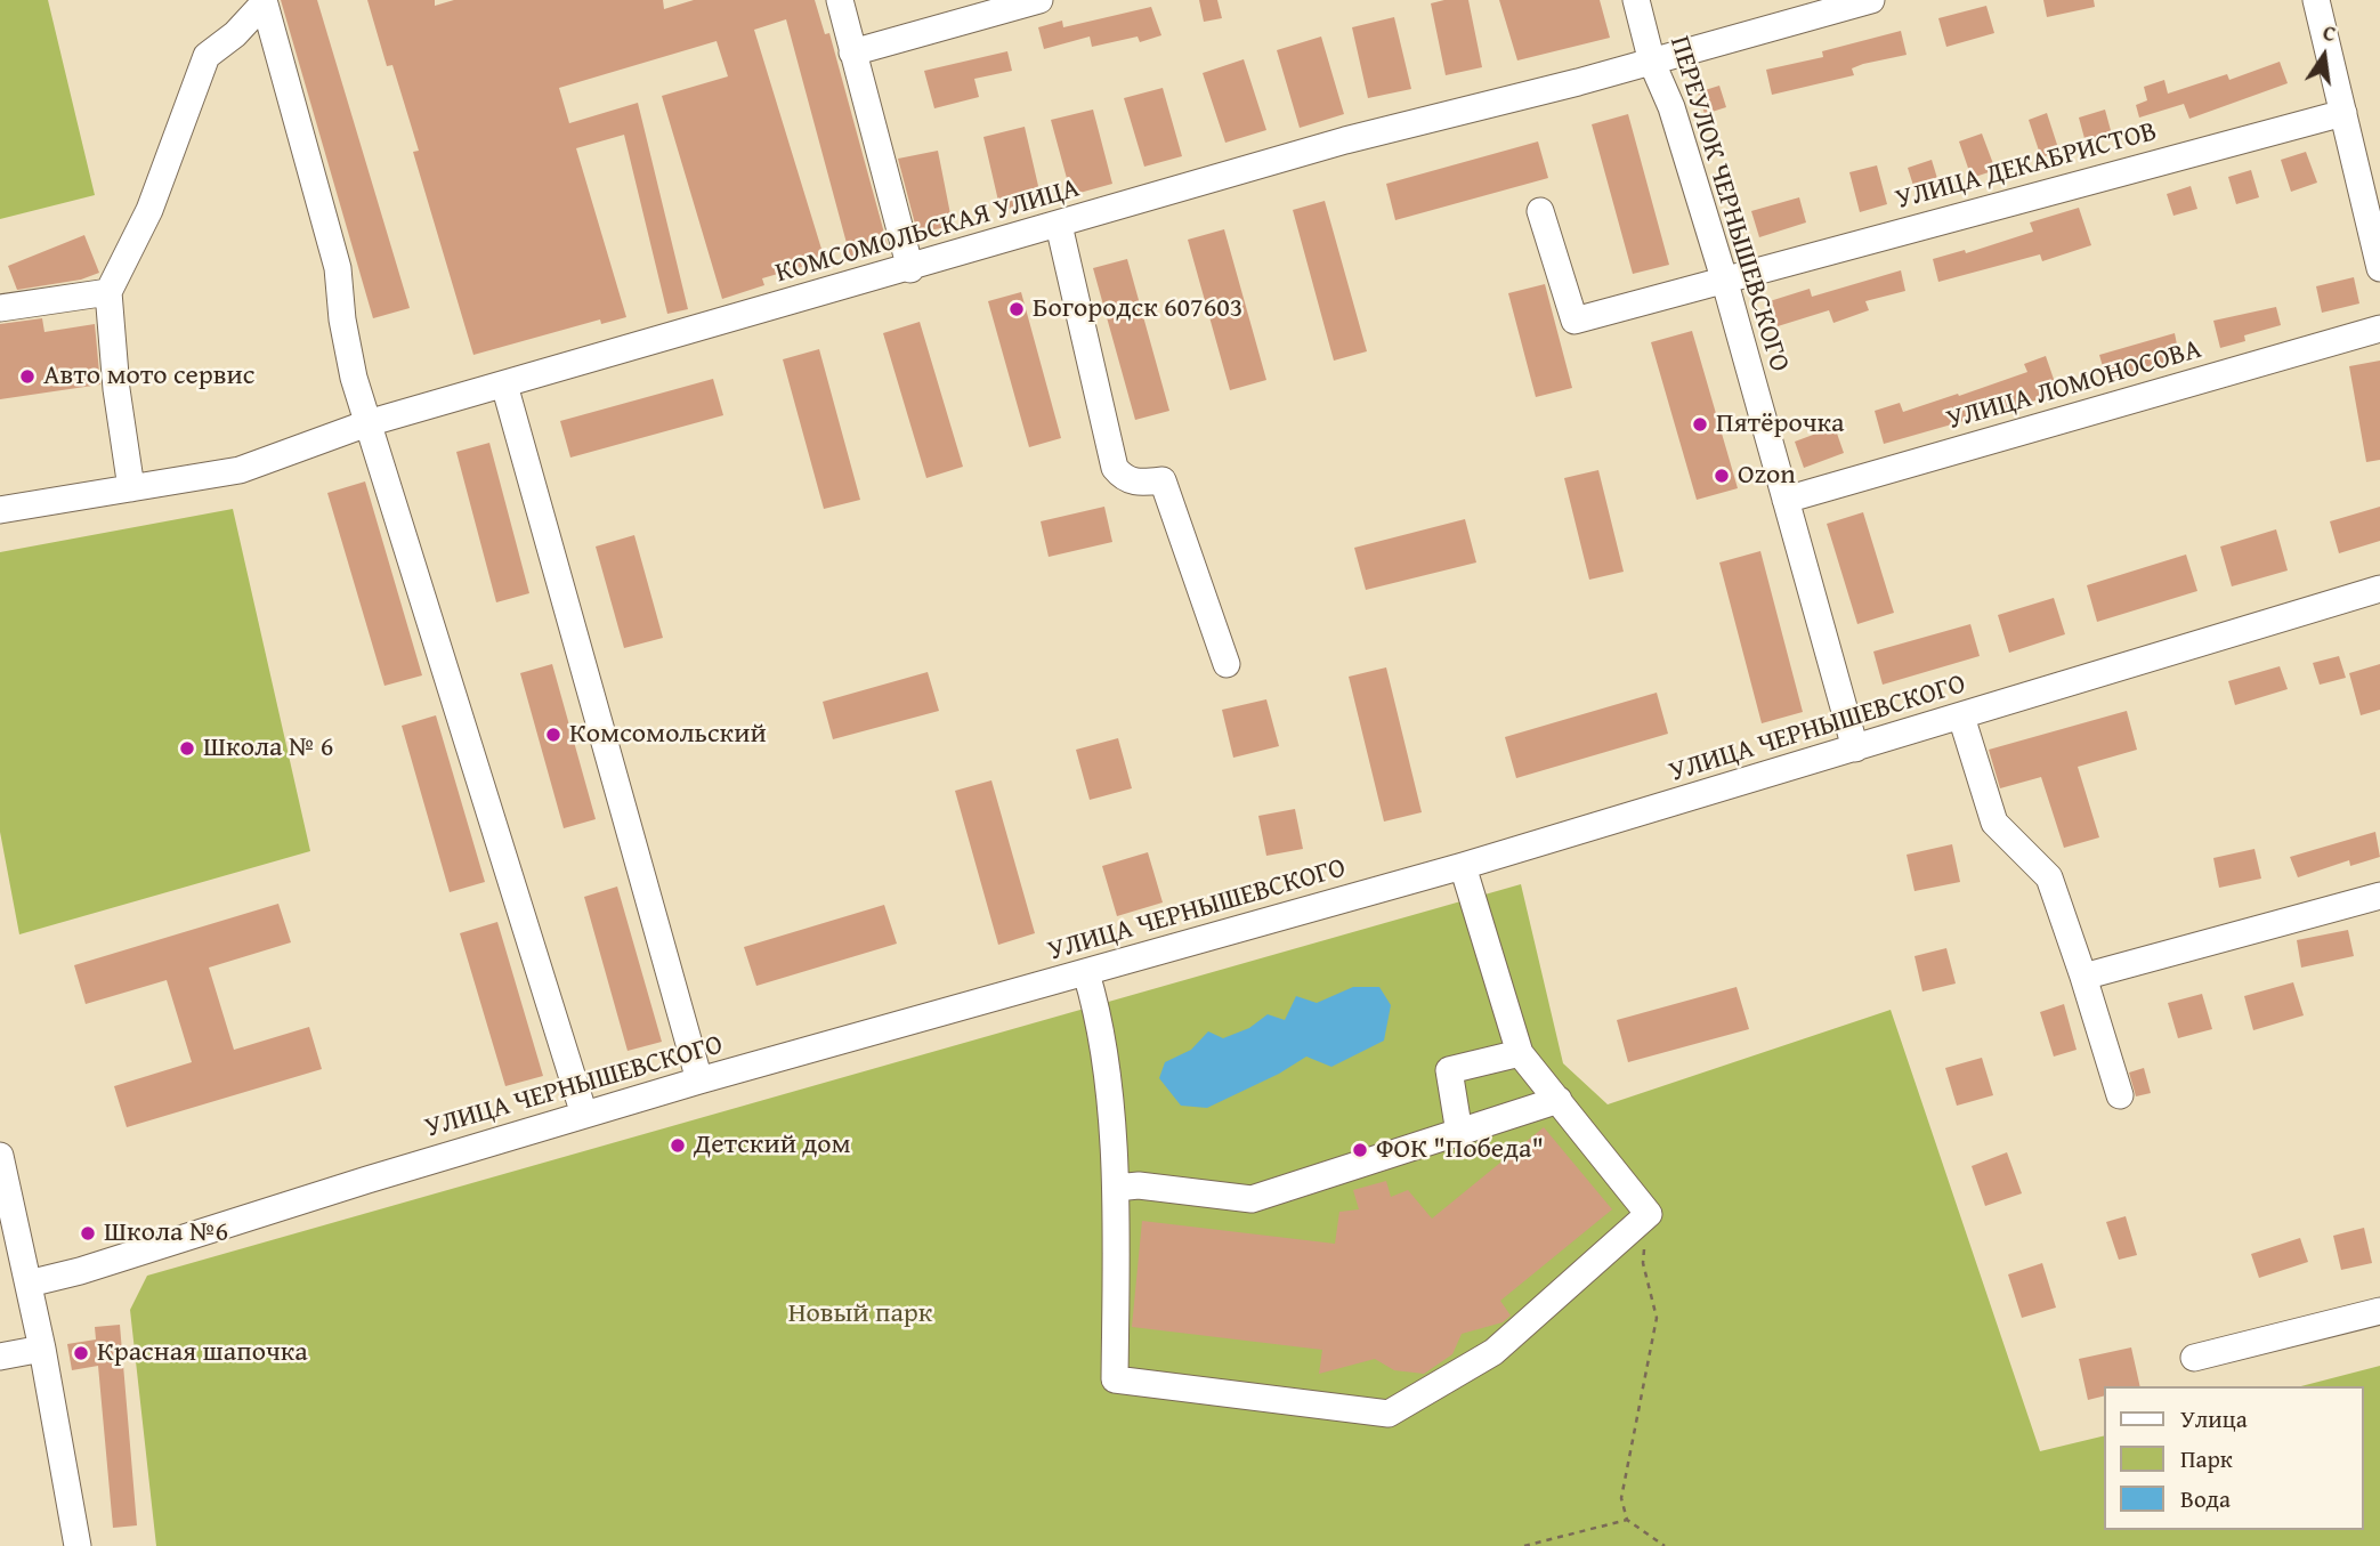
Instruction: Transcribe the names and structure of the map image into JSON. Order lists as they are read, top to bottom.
{
  "streets": {
    "street": [
      "УЛИЦА ДЕКАБРИСТОВ",
      "ПЕРЕУЛОК ЧЕРНЫШЕВСКОГО",
      "КОМСОМОЛЬСКАЯ УЛИЦА",
      "УЛИЦА ЛОМОНОСОВА",
      "УЛИЦА ЧЕРНЫШЕВСКОГО"
    ]
  },
  "crossings": [
    ["УЛИЦА ДЕКАБРИСТОВ", "ПЕРЕУЛОК ЧЕРНЫШЕВСКОГО"],
    ["ПЕРЕУЛОК ЧЕРНЫШЕВСКОГО", "КОМСОМОЛЬСКАЯ УЛИЦА"],
    ["ПЕРЕУЛОК ЧЕРНЫШЕВСКОГО", "УЛИЦА ЛОМОНОСОВА"],
    ["ПЕРЕУЛОК ЧЕРНЫШЕВСКОГО", "УЛИЦА ЧЕРНЫШЕВСКОГО"]
  ],
  "parks": ["Новый парк"],
  "places": [
    "Богородск 607603",
    "Авто мото сервис",
    "Пятёрочка",
    "Ozon",
    "Комсомольский",
    "Школа № 6",
    "Детский дом",
    "ФОК \"Победа\"",
    "Школа №6",
    "Красная шапочка"
  ],
  "legend": ["Улица", "Парк", "Вода"],
  "north": "top"
}
